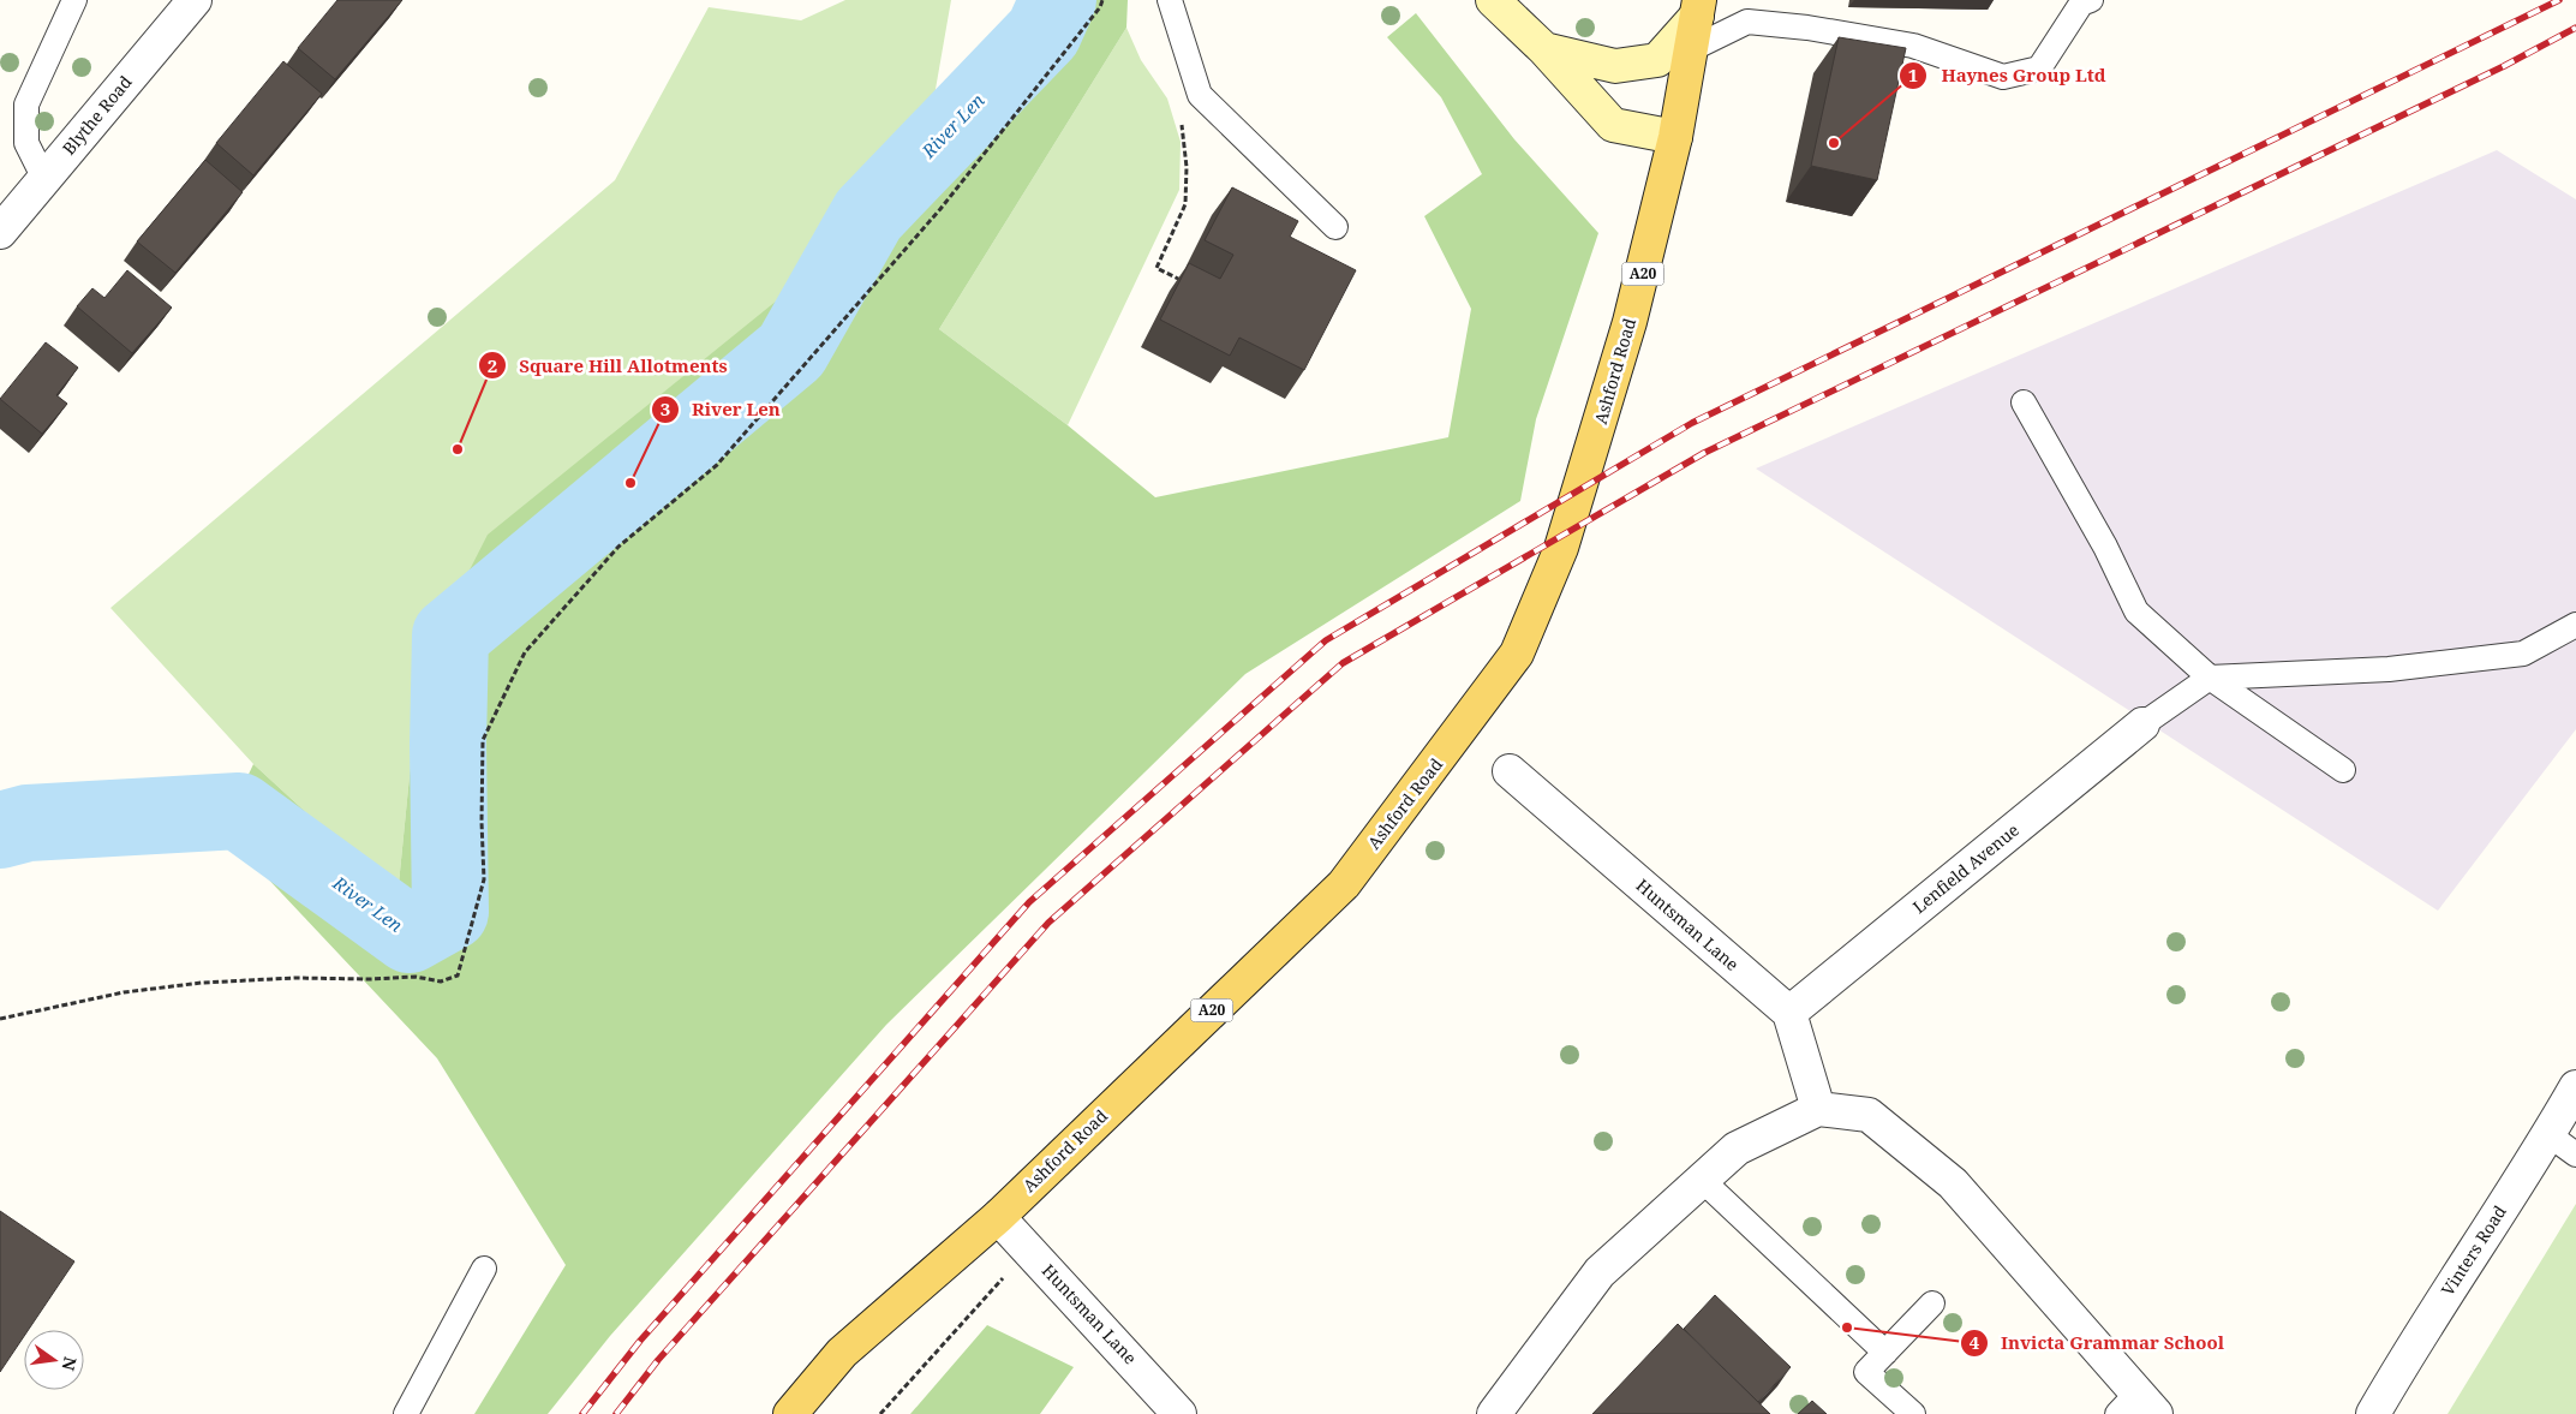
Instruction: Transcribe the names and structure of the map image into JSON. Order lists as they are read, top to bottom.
{
  "streets": {
    "main road": ["A20", "Ashford Road"],
    "street": [
      "Blythe Road",
      "Lenfield Avenue",
      "Huntsman Lane",
      "Vinters Road"
    ]
  },
  "crossings": [
    ["Ashford Road", "Huntsman Lane"],
    ["Lenfield Avenue", "Huntsman Lane"]
  ],
  "water": ["River Len"],
  "places": [
    "Haynes Group Ltd",
    "Square Hill Allotments",
    "River Len",
    "Invicta Grammar School"
  ],
  "north": "right"
}
